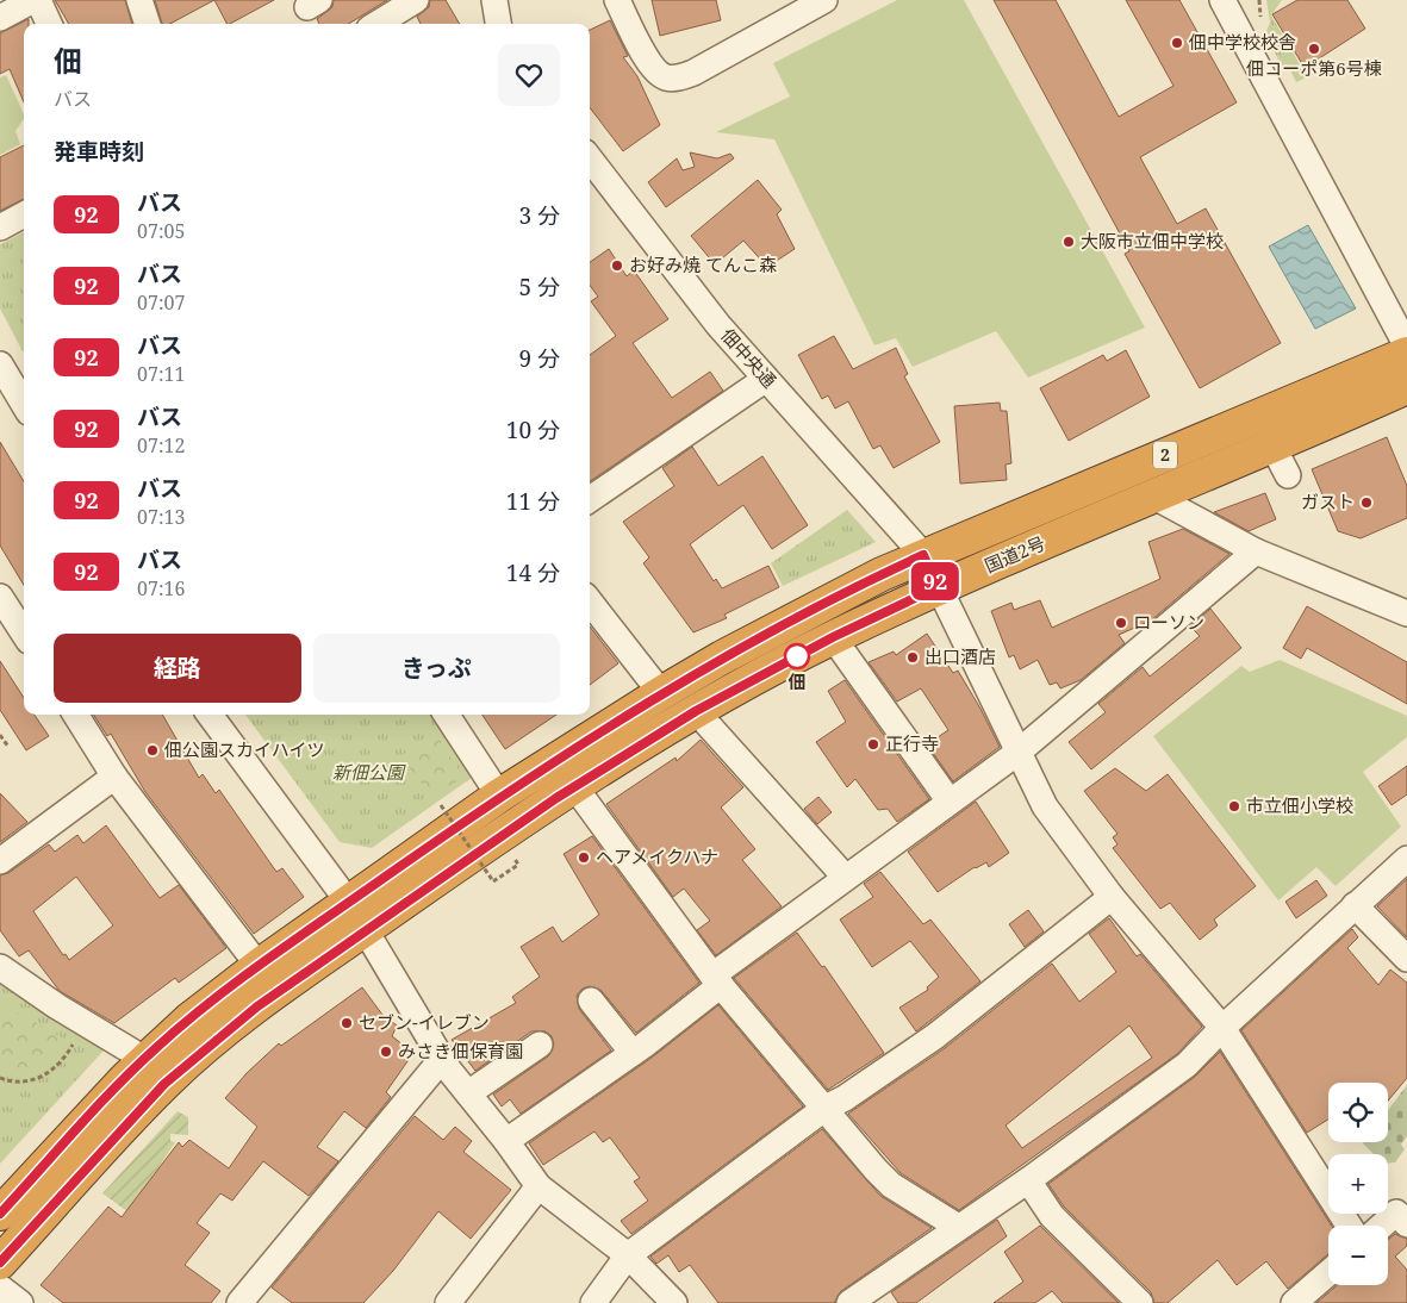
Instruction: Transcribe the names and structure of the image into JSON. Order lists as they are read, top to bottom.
{
  "streets": {
    "highway": ["2", "国道2号"],
    "street": ["佃中央通"]
  },
  "crossings": [
    ["佃中央通", "国道2号"]
  ],
  "parks": ["新佃公園"],
  "places": [
    "佃中学校校舎",
    "佃コーポ第6号棟",
    "大阪市立佃中学校",
    "お好み焼 てんこ森",
    "ガスト",
    "ローソン",
    "佃",
    "出口酒店",
    "正行寺",
    "佃公園スカイハイツ",
    "市立佃小学校",
    "ヘアメイクハナ",
    "セブン-イレブン",
    "みさき佃保育園"
  ],
  "lines": ["bus line 92"],
  "page": {
    "on_map": "92",
    "heading": [
      ["佃", "バス"],
      "発車時刻"
    ],
    "list": [
      {
        "mark": "92",
        "name": "バス",
        "note": "07:05",
        "value": "3 分"
      },
      {
        "mark": "92",
        "name": "バス",
        "note": "07:07",
        "value": "5 分"
      },
      {
        "mark": "92",
        "name": "バス",
        "note": "07:11",
        "value": "9 分"
      },
      {
        "mark": "92",
        "name": "バス",
        "note": "07:12",
        "value": "10 分"
      },
      {
        "mark": "92",
        "name": "バス",
        "note": "07:13",
        "value": "11 分"
      },
      {
        "mark": "92",
        "name": "バス",
        "note": "07:16",
        "value": "14 分"
      }
    ],
    "buttons": ["経路", "きっぷ"],
    "map_buttons": ["+", "−"]
  }
}
